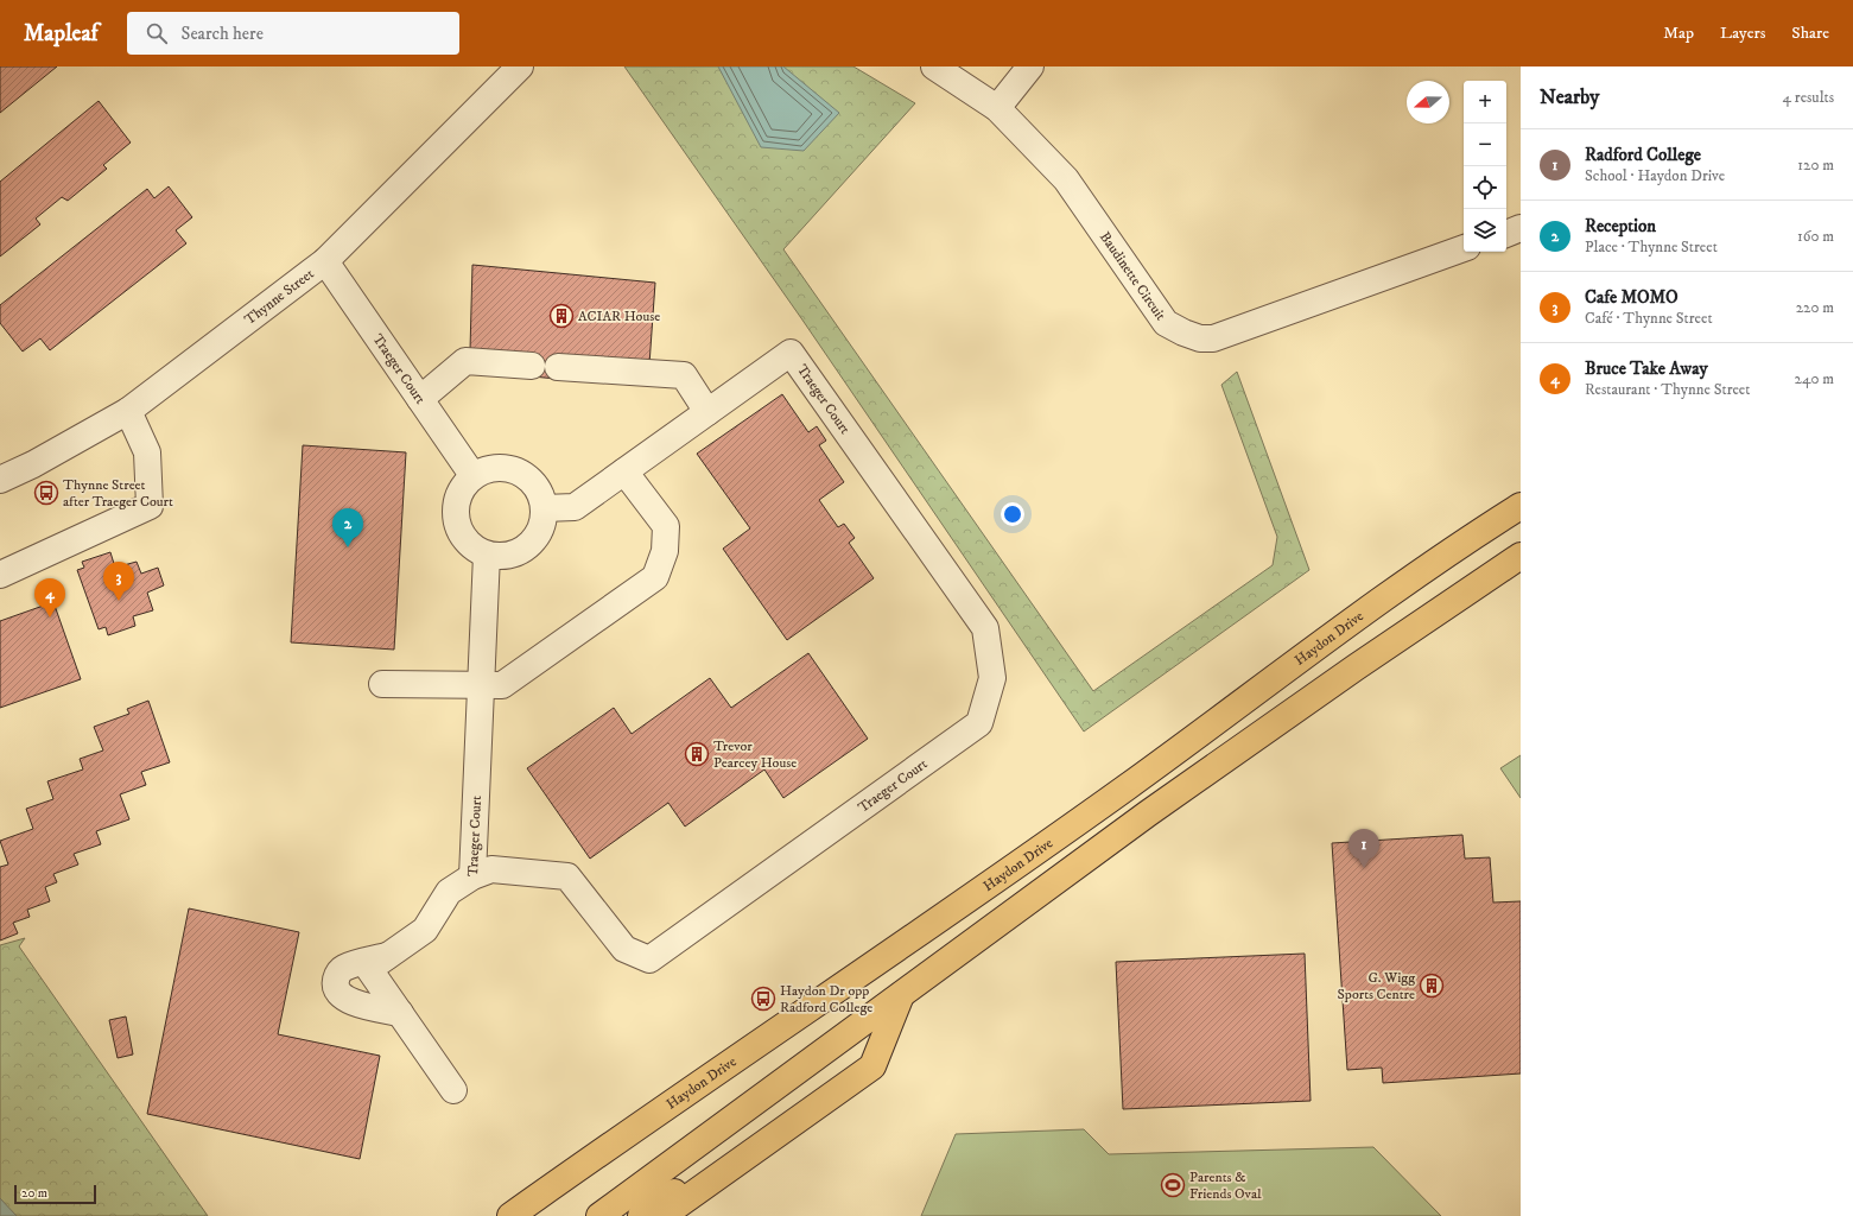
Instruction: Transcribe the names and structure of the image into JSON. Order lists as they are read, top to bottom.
{
  "streets": {
    "main road": ["Haydon Drive"],
    "street": ["Baudinette Circuit", "Thynne Street", "Traeger Court"]
  },
  "crossings": [
    ["Thynne Street", "Traeger Court"]
  ],
  "places": {
    "building": ["ACIAR House", "Trevor Pearcey House", "G. Wigg Sports Centre"],
    "bus stop": ["Thynne Street after Traeger Court", "Haydon Dr opp Radford College"],
    "sports": ["Parents & Friends Oval"]
  },
  "scale_bar": "20 m",
  "north": "left",
  "page": {
    "header": "Mapleaf",
    "search": "Search here",
    "nav": ["Map", "Layers", "Share"],
    "heading": ["Nearby", "4 results"],
    "map_buttons": ["+", "−"],
    "list": [
      {
        "mark": "1",
        "name": "Radford College",
        "note": "School · Haydon Drive",
        "value": "120 m"
      },
      {
        "mark": "2",
        "name": "Reception",
        "note": "Place · Thynne Street",
        "value": "160 m"
      },
      {
        "mark": "3",
        "name": "Cafe MOMO",
        "note": "Café · Thynne Street",
        "value": "220 m"
      },
      {
        "mark": "4",
        "name": "Bruce Take Away",
        "note": "Restaurant · Thynne Street",
        "value": "240 m"
      }
    ],
    "pins": [
      "2",
      "3",
      "4",
      "1"
    ],
    "scale": "20 m"
  }
}
